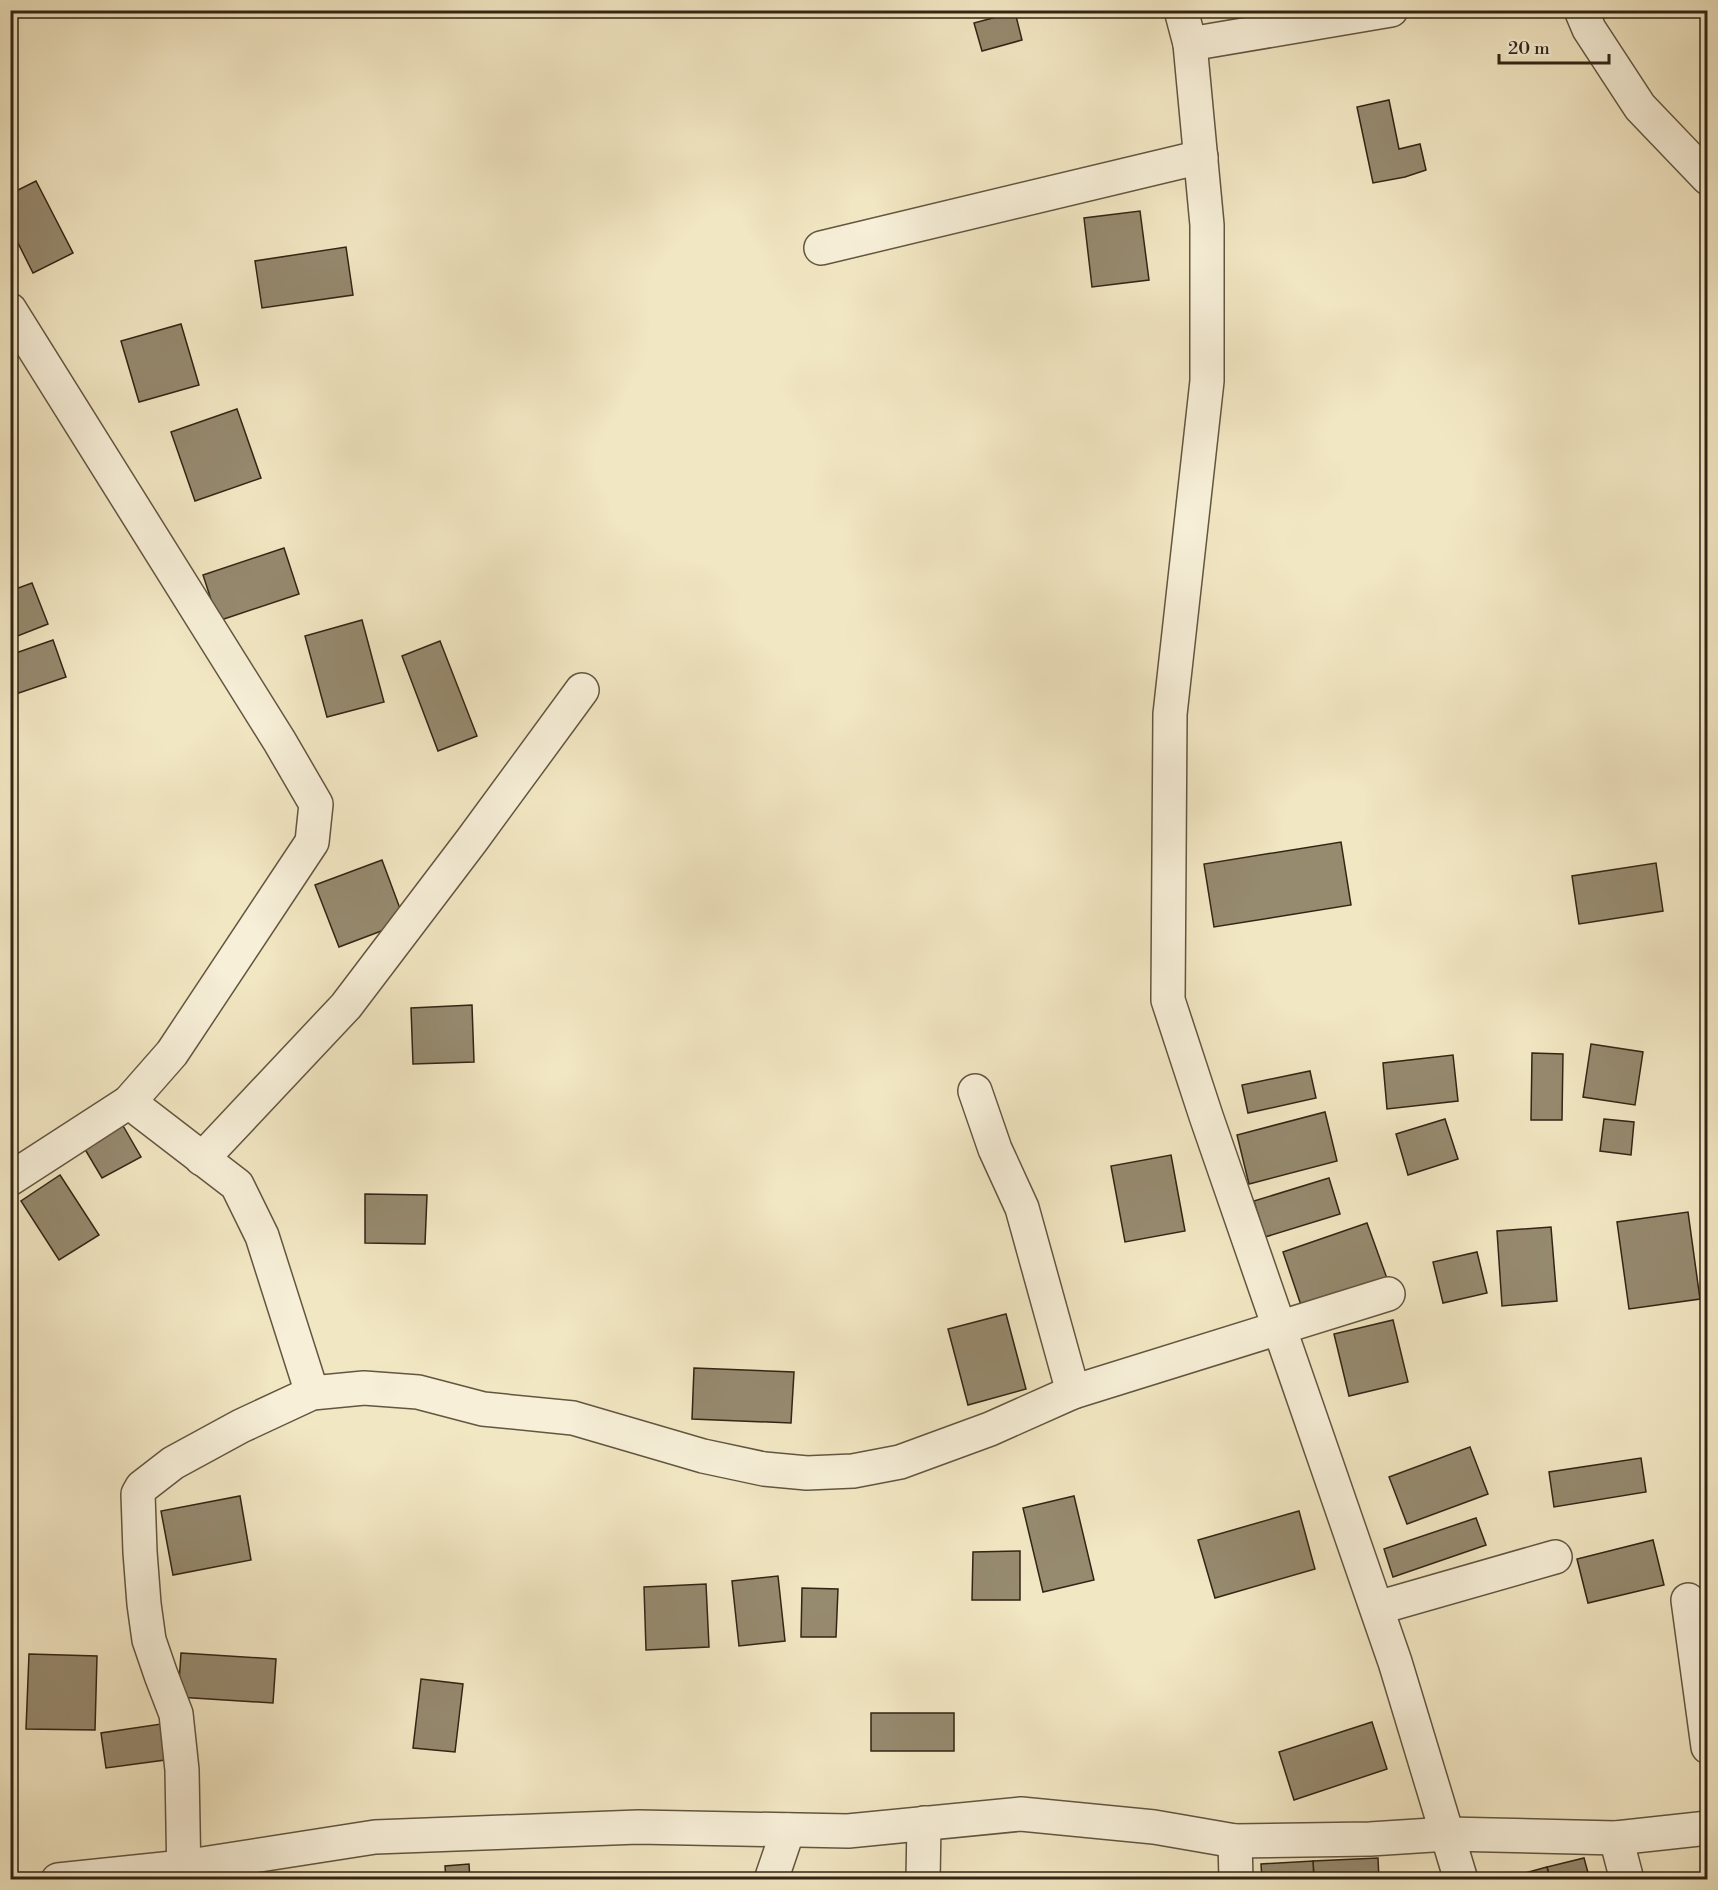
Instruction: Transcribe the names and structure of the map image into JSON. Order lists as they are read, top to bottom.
{
  "scale_bar": "20 m"
}
